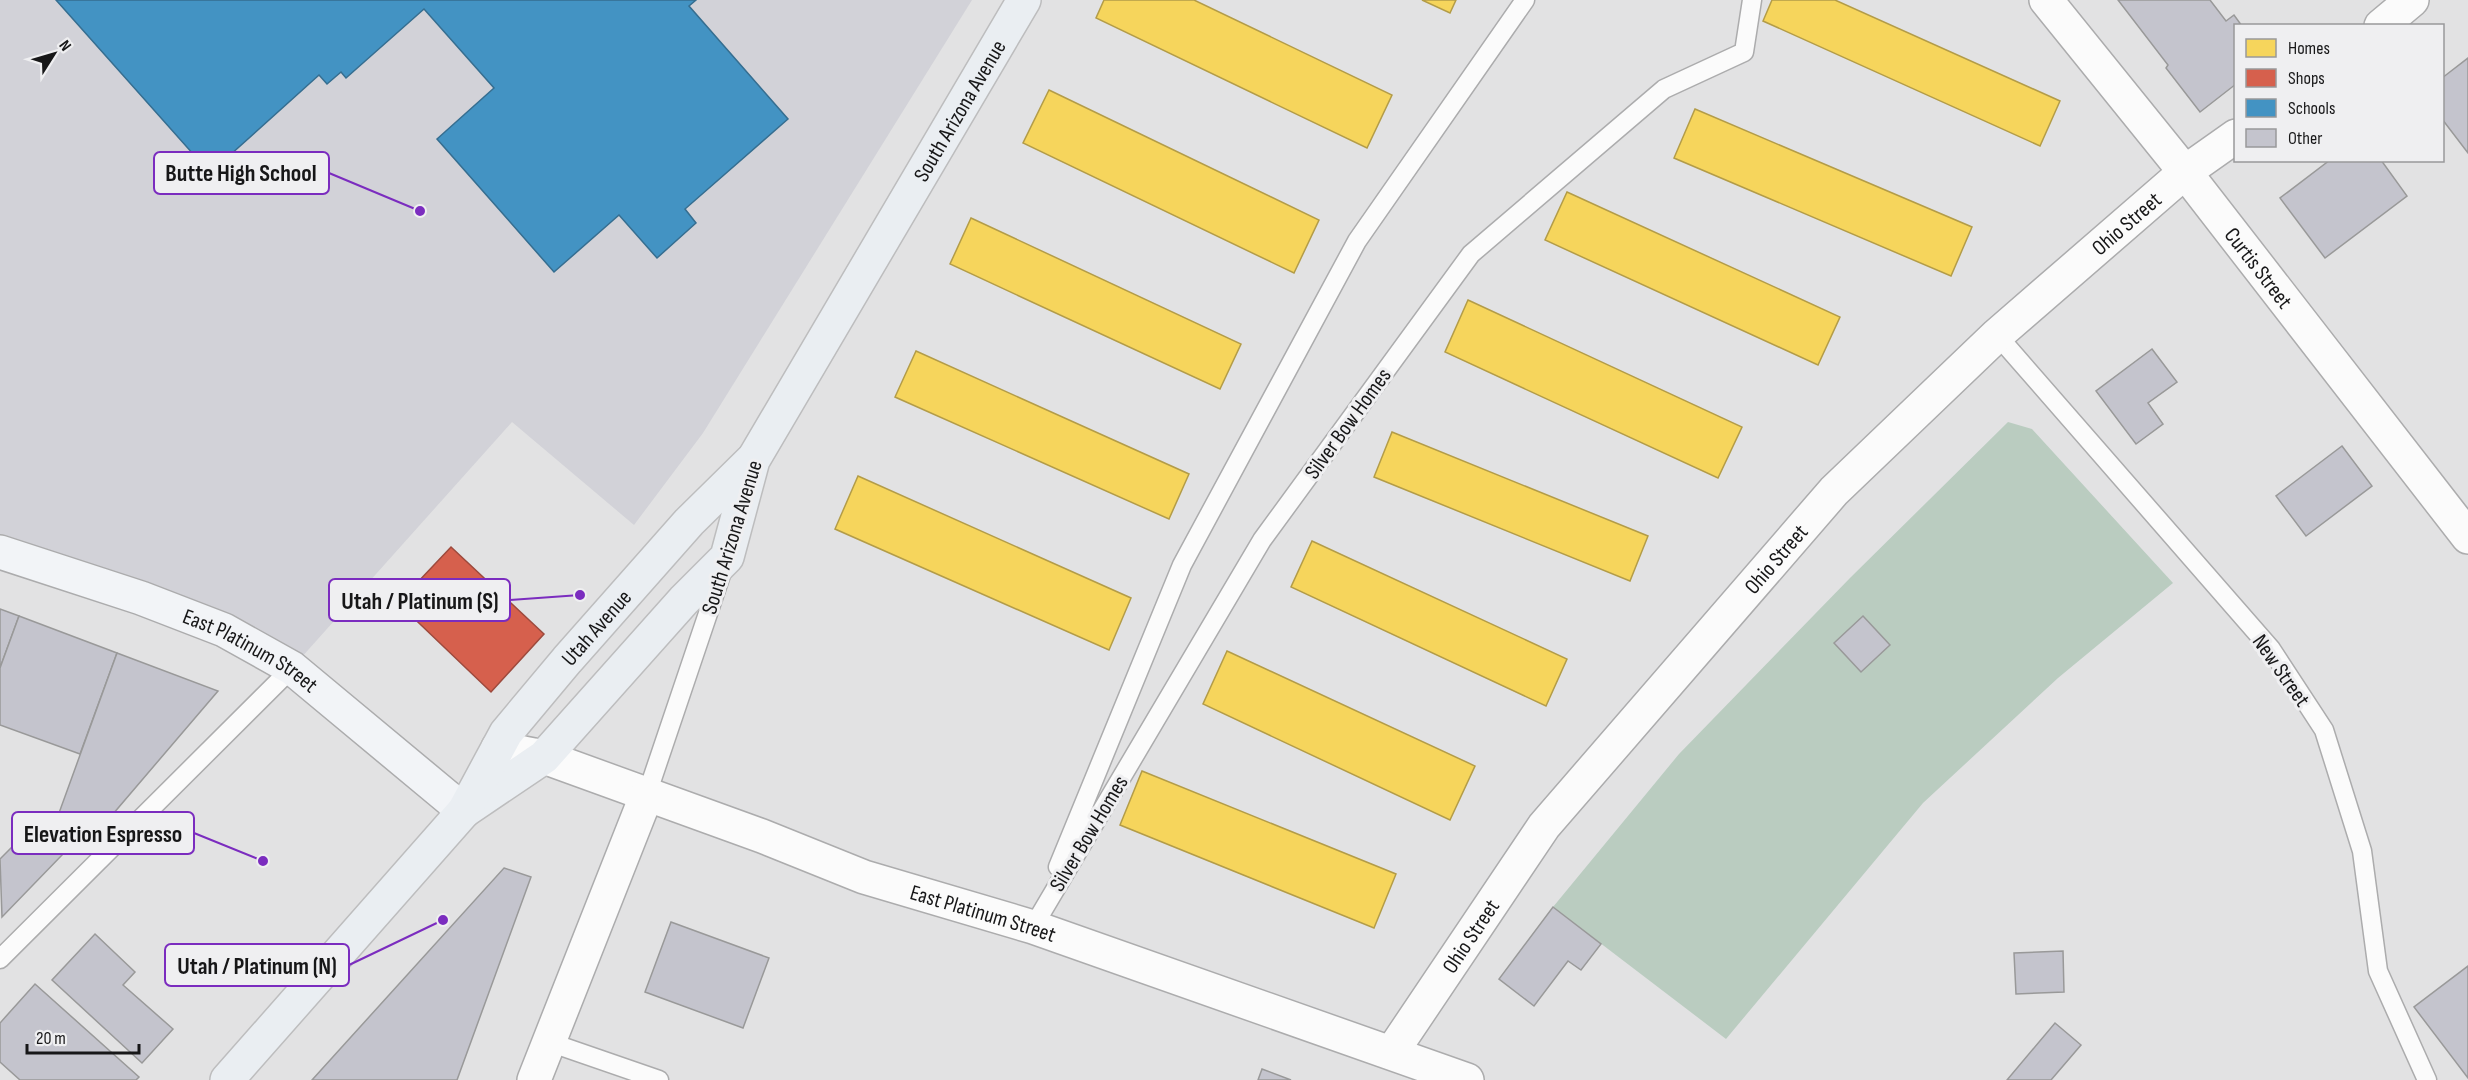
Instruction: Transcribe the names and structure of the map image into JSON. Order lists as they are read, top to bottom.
{
  "streets": {
    "main road": ["South Arizona Avenue", "Utah Avenue"],
    "street": ["Ohio Street", "Curtis Street", "East Platinum Street"],
    "lane": ["Silver Bow Homes", "New Street"]
  },
  "crossings": [
    ["South Arizona Avenue", "Utah Avenue"],
    ["South Arizona Avenue", "East Platinum Street"],
    ["Ohio Street", "Curtis Street"],
    ["Ohio Street", "East Platinum Street"],
    ["Ohio Street", "New Street"],
    ["Silver Bow Homes", "East Platinum Street"],
    ["Utah Avenue", "East Platinum Street"]
  ],
  "places": [
    "Butte High School",
    "Utah / Platinum (S)",
    "Elevation Espresso",
    "Utah / Platinum (N)"
  ],
  "legend": [
    "Homes",
    "Shops",
    "Schools",
    "Other"
  ],
  "scale_bar": "20 m",
  "north": "top right"
}
